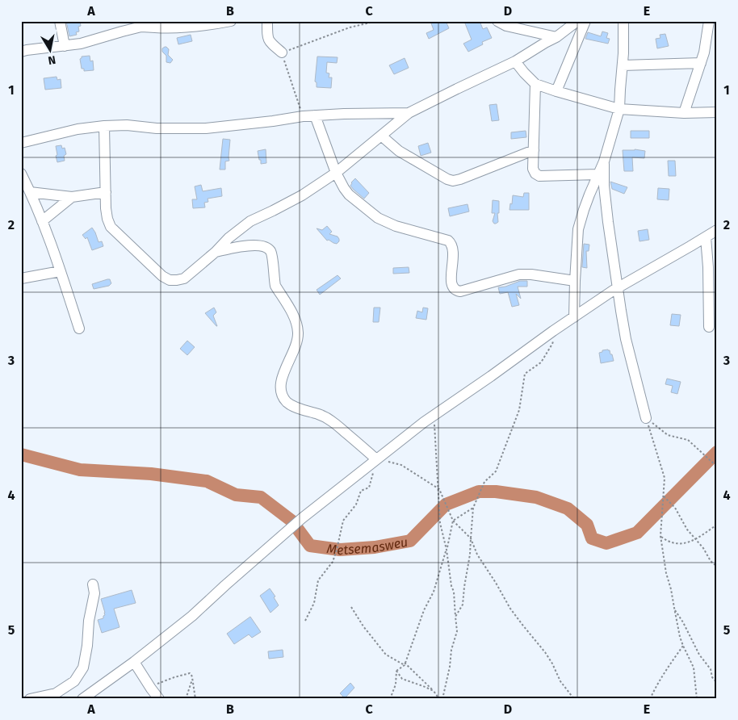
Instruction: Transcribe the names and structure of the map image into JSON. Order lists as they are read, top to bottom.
{
  "water": ["Metsemasweu"],
  "north": "bottom",
  "grid": {
    "columns": [
      "A",
      "B",
      "C",
      "D",
      "E"
    ],
    "rows": [
      "1",
      "2",
      "3",
      "4",
      "5"
    ]
  }
}
